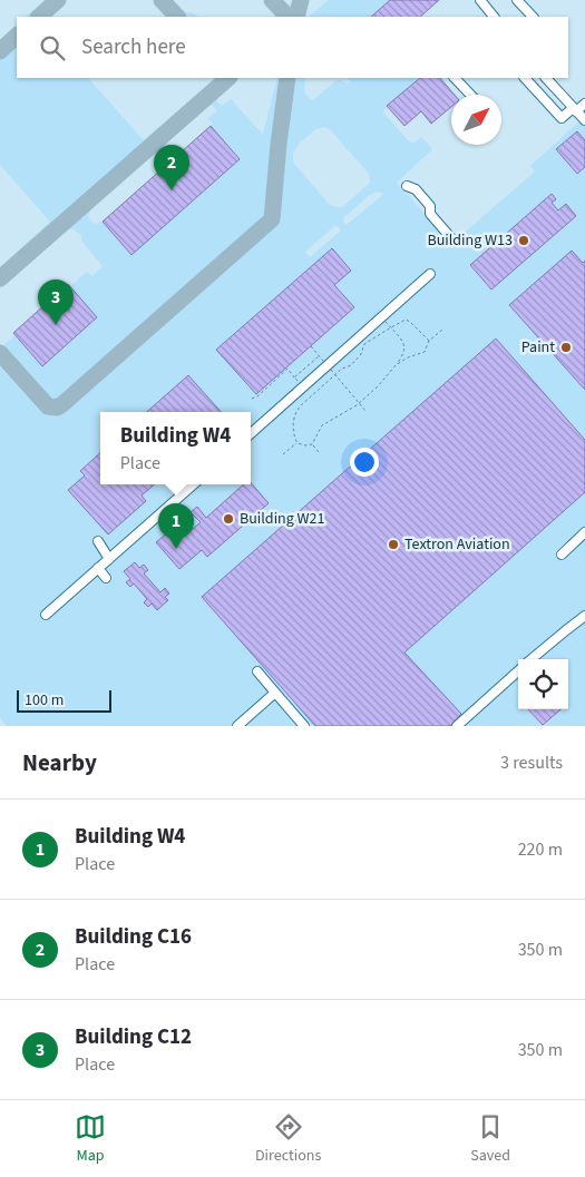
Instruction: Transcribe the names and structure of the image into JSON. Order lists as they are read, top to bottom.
{
  "places": [
    "Building W13",
    "Paint",
    "Building W21",
    "Textron Aviation"
  ],
  "scale_bar": "100 m",
  "north": "top right",
  "page": {
    "search": "Search here",
    "pins": ["2", "3", "1"],
    "popup": ["Building W4", "Place"],
    "scale": "100 m",
    "heading": ["Nearby", "3 results"],
    "list": [
      {
        "mark": "1",
        "name": "Building W4",
        "note": "Place",
        "value": "220 m"
      },
      {
        "mark": "2",
        "name": "Building C16",
        "note": "Place",
        "value": "350 m"
      },
      {
        "mark": "3",
        "name": "Building C12",
        "note": "Place",
        "value": "350 m"
      }
    ],
    "nav": ["Map", "Directions", "Saved"]
  }
}
